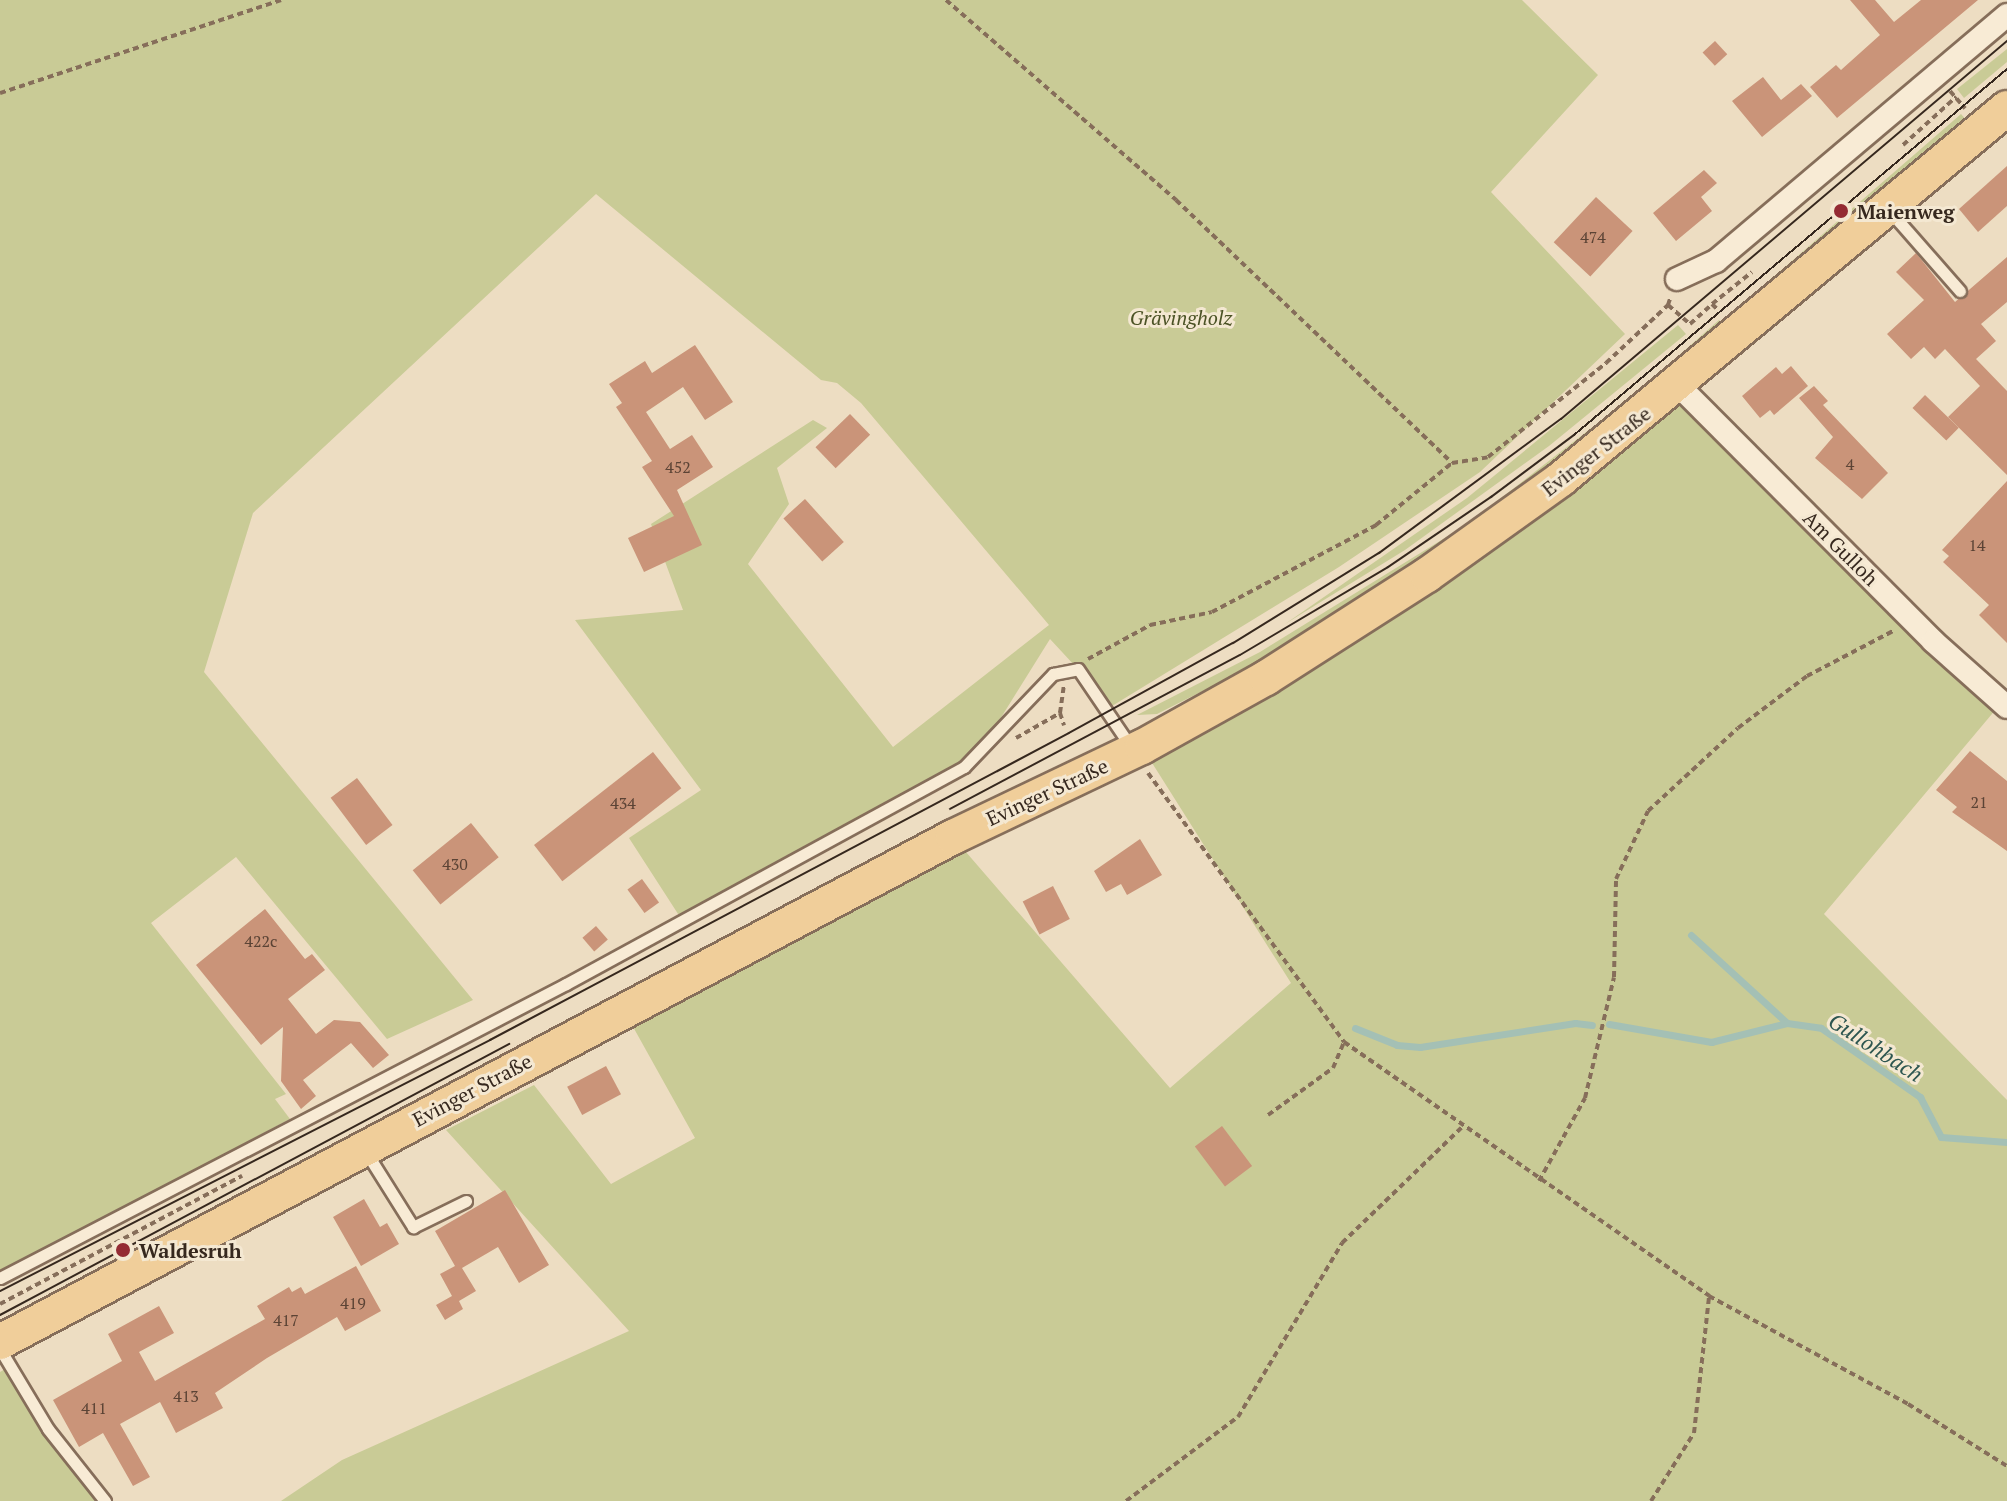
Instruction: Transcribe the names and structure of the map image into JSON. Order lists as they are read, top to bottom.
{
  "streets": {
    "main road": ["Evinger Straße"],
    "street": ["Am Gulloh"]
  },
  "crossings": [
    ["Evinger Straße", "Am Gulloh"]
  ],
  "water": ["Gullohbach"],
  "parks": ["Grävingholz"],
  "places": ["Maienweg", "Waldesruh"],
  "house_numbers": [
    "474",
    "4",
    "452",
    "14",
    "21",
    "434",
    "430",
    "422c",
    "419",
    "417",
    "413",
    "411"
  ]
}
